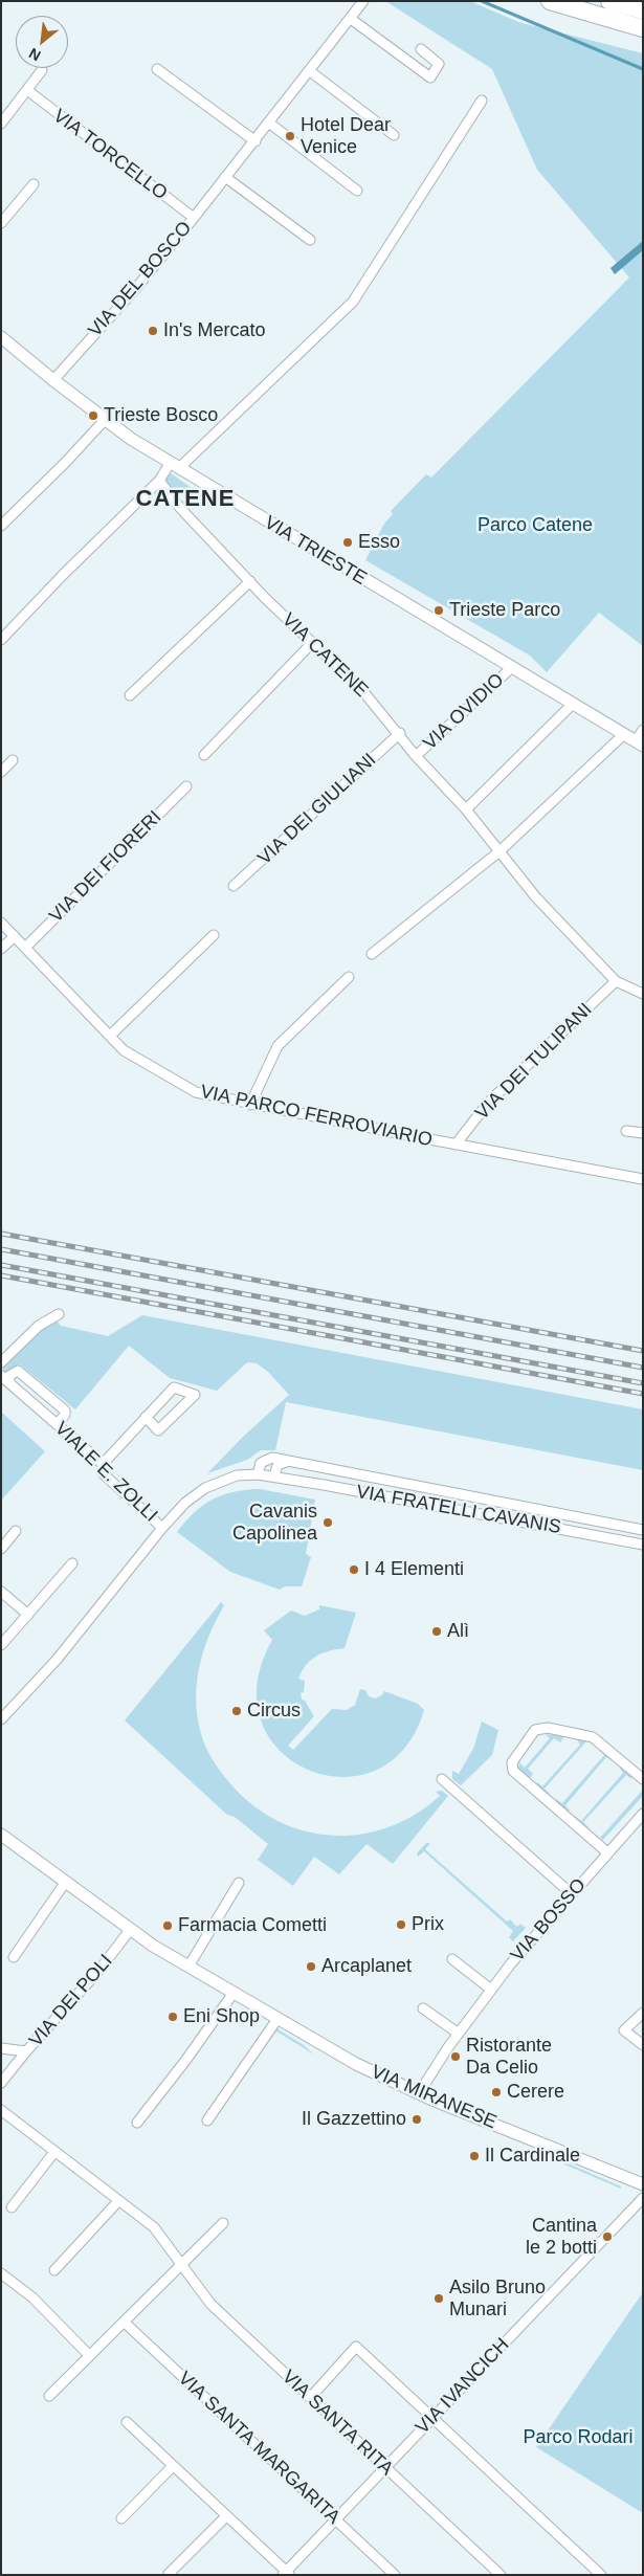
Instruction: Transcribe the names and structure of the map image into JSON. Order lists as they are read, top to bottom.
{
  "streets": {
    "street": [
      "VIA TORCELLO",
      "VIA DEL BOSCO",
      "VIA TRIESTE",
      "VIA CATENE",
      "VIA OVIDIO",
      "VIA DEI GIULIANI",
      "VIA DEI FIORERI",
      "VIA DEI TULIPANI",
      "VIA PARCO FERROVIARIO",
      "VIALE E. ZOLLI",
      "VIA FRATELLI CAVANIS",
      "VIA BOSSO",
      "VIA DEI POLI",
      "VIA MIRANESE",
      "VIA IVANCICH",
      "VIA SANTA RITA",
      "VIA SANTA MARGARITA"
    ]
  },
  "crossings": [
    ["VIA TORCELLO", "VIA DEL BOSCO"],
    ["VIA DEL BOSCO", "VIA TRIESTE"],
    ["VIA TRIESTE", "VIA OVIDIO"],
    ["VIA CATENE", "VIA OVIDIO"],
    ["VIA CATENE", "VIA DEI GIULIANI"],
    ["VIA CATENE", "VIA DEI TULIPANI"],
    ["VIA DEI FIORERI", "VIA PARCO FERROVIARIO"],
    ["VIA DEI TULIPANI", "VIA PARCO FERROVIARIO"],
    ["VIALE E. ZOLLI", "VIA FRATELLI CAVANIS"],
    ["VIA BOSSO", "VIA MIRANESE"],
    ["VIA DEI POLI", "VIA MIRANESE"],
    ["VIA IVANCICH", "VIA SANTA RITA"],
    ["VIA IVANCICH", "VIA SANTA MARGARITA"]
  ],
  "districts": ["CATENE"],
  "parks": ["Parco Catene", "Parco Rodari"],
  "places": [
    "Hotel Dear Venice",
    "In's Mercato",
    "Trieste Bosco",
    "Esso",
    "Trieste Parco",
    "Cavanis Capolinea",
    "I 4 Elementi",
    "Alì",
    "Circus",
    "Prix",
    "Farmacia Cometti",
    "Arcaplanet",
    "Eni Shop",
    "Ristorante Da Celio",
    "Cerere",
    "Il Gazzettino",
    "Il Cardinale",
    "Cantina le 2 botti",
    "Asilo Bruno Munari"
  ],
  "north": "bottom left"
}
